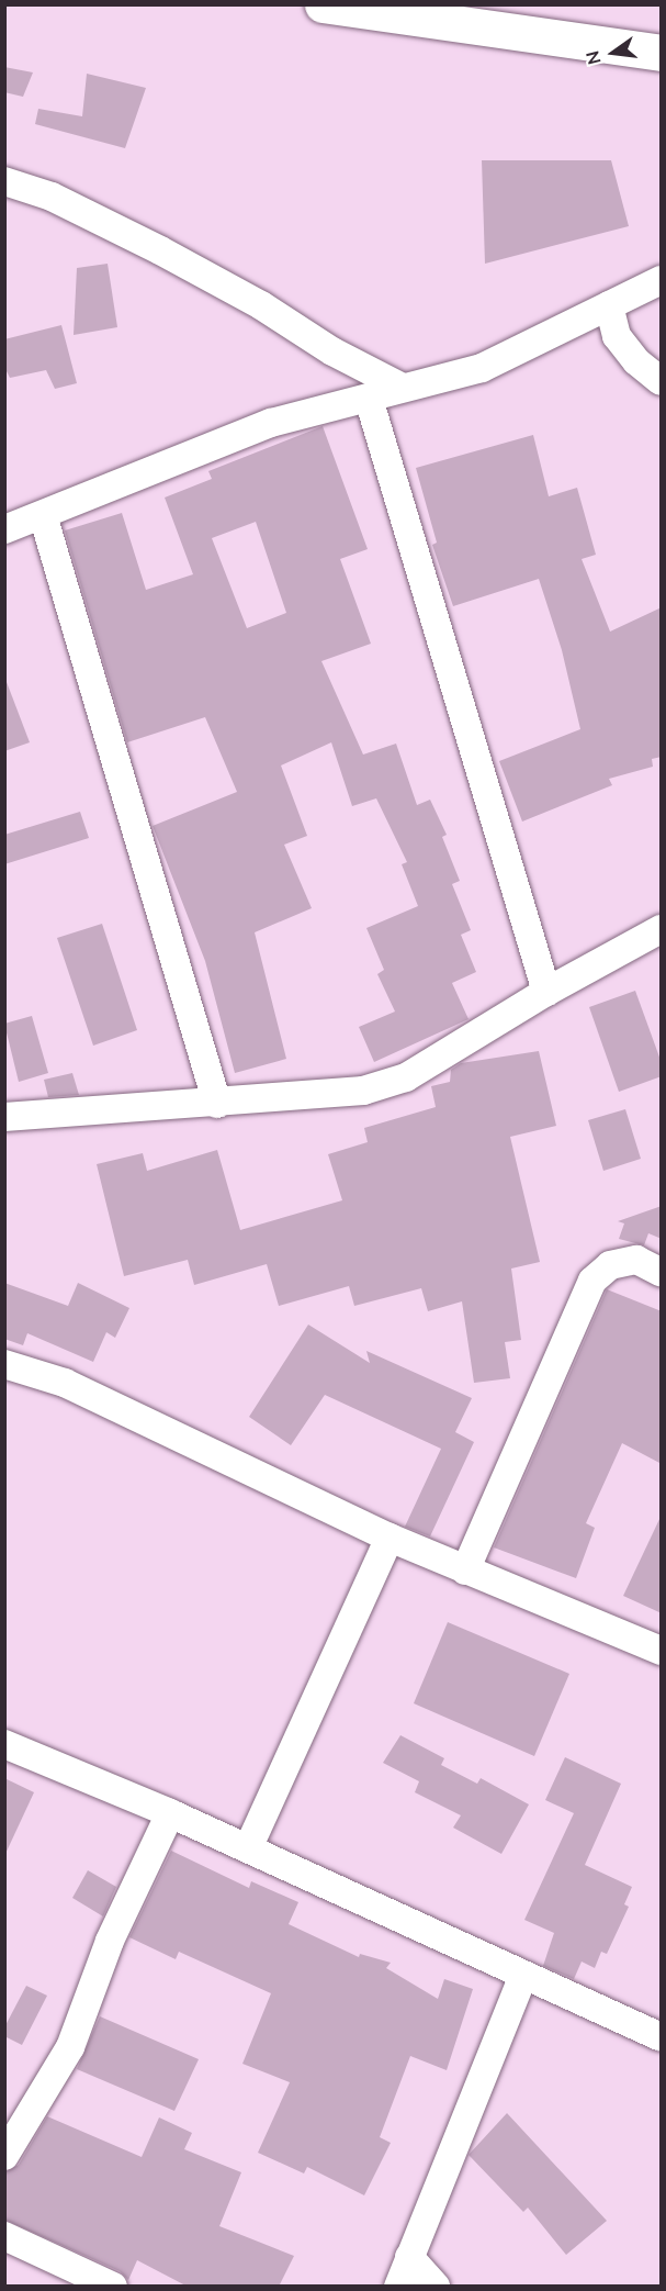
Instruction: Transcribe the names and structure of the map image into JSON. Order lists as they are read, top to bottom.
{
  "north": "left"
}
